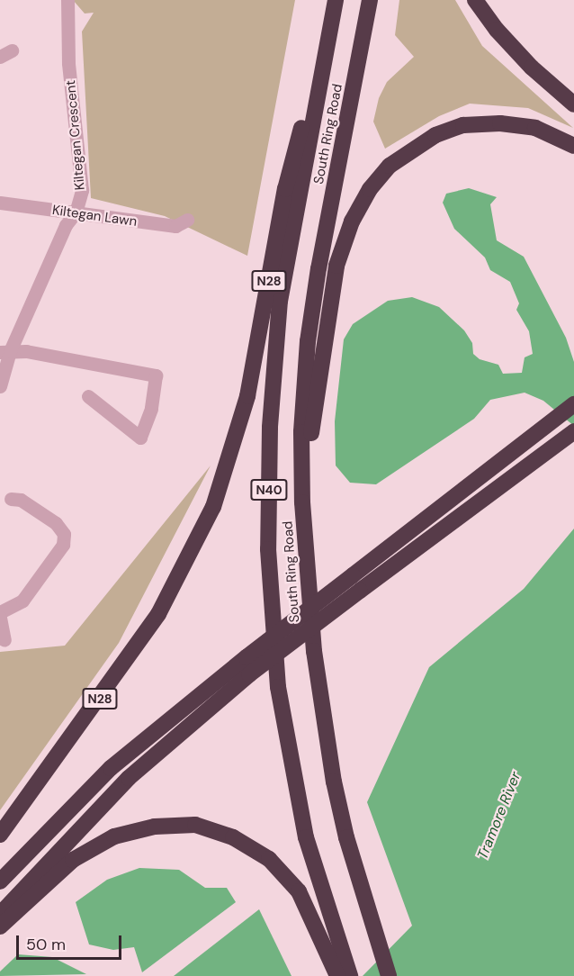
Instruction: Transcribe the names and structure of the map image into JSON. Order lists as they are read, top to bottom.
{
  "streets": {
    "highway": ["South Ring Road", "N28", "N40"],
    "street": ["Kiltegan Crescent", "Kiltegan Lawn"]
  },
  "crossings": [
    ["South Ring Road", "N28"],
    ["Kiltegan Crescent", "Kiltegan Lawn"]
  ],
  "water": ["Tramore River"],
  "scale_bar": "50 m"
}
